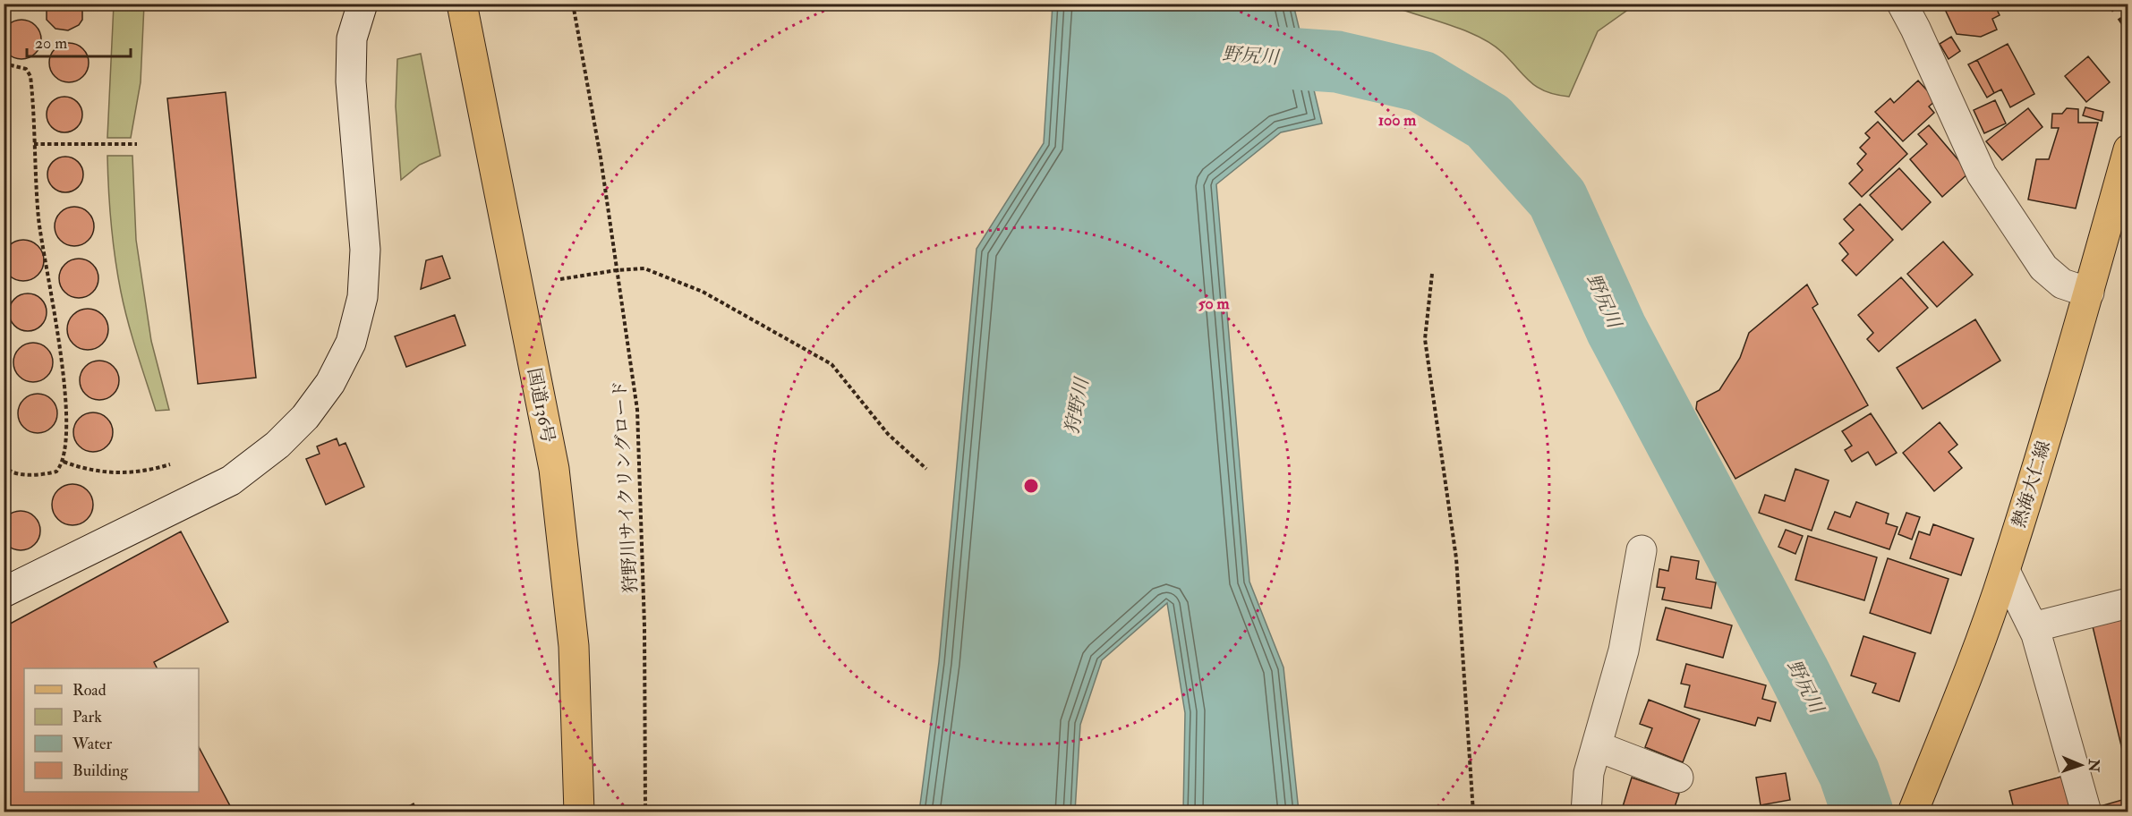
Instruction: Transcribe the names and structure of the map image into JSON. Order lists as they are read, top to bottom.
{
  "streets": {
    "main road": ["国道136号", "熱海大仁線"],
    "path": ["狩野川サイクリングロード"]
  },
  "water": ["野尻川", "狩野川"],
  "legend": [
    "Road",
    "Park",
    "Water",
    "Building"
  ],
  "scale_bar": "20 m",
  "north": "right",
  "rings": ["100 m", "50 m"]
}
